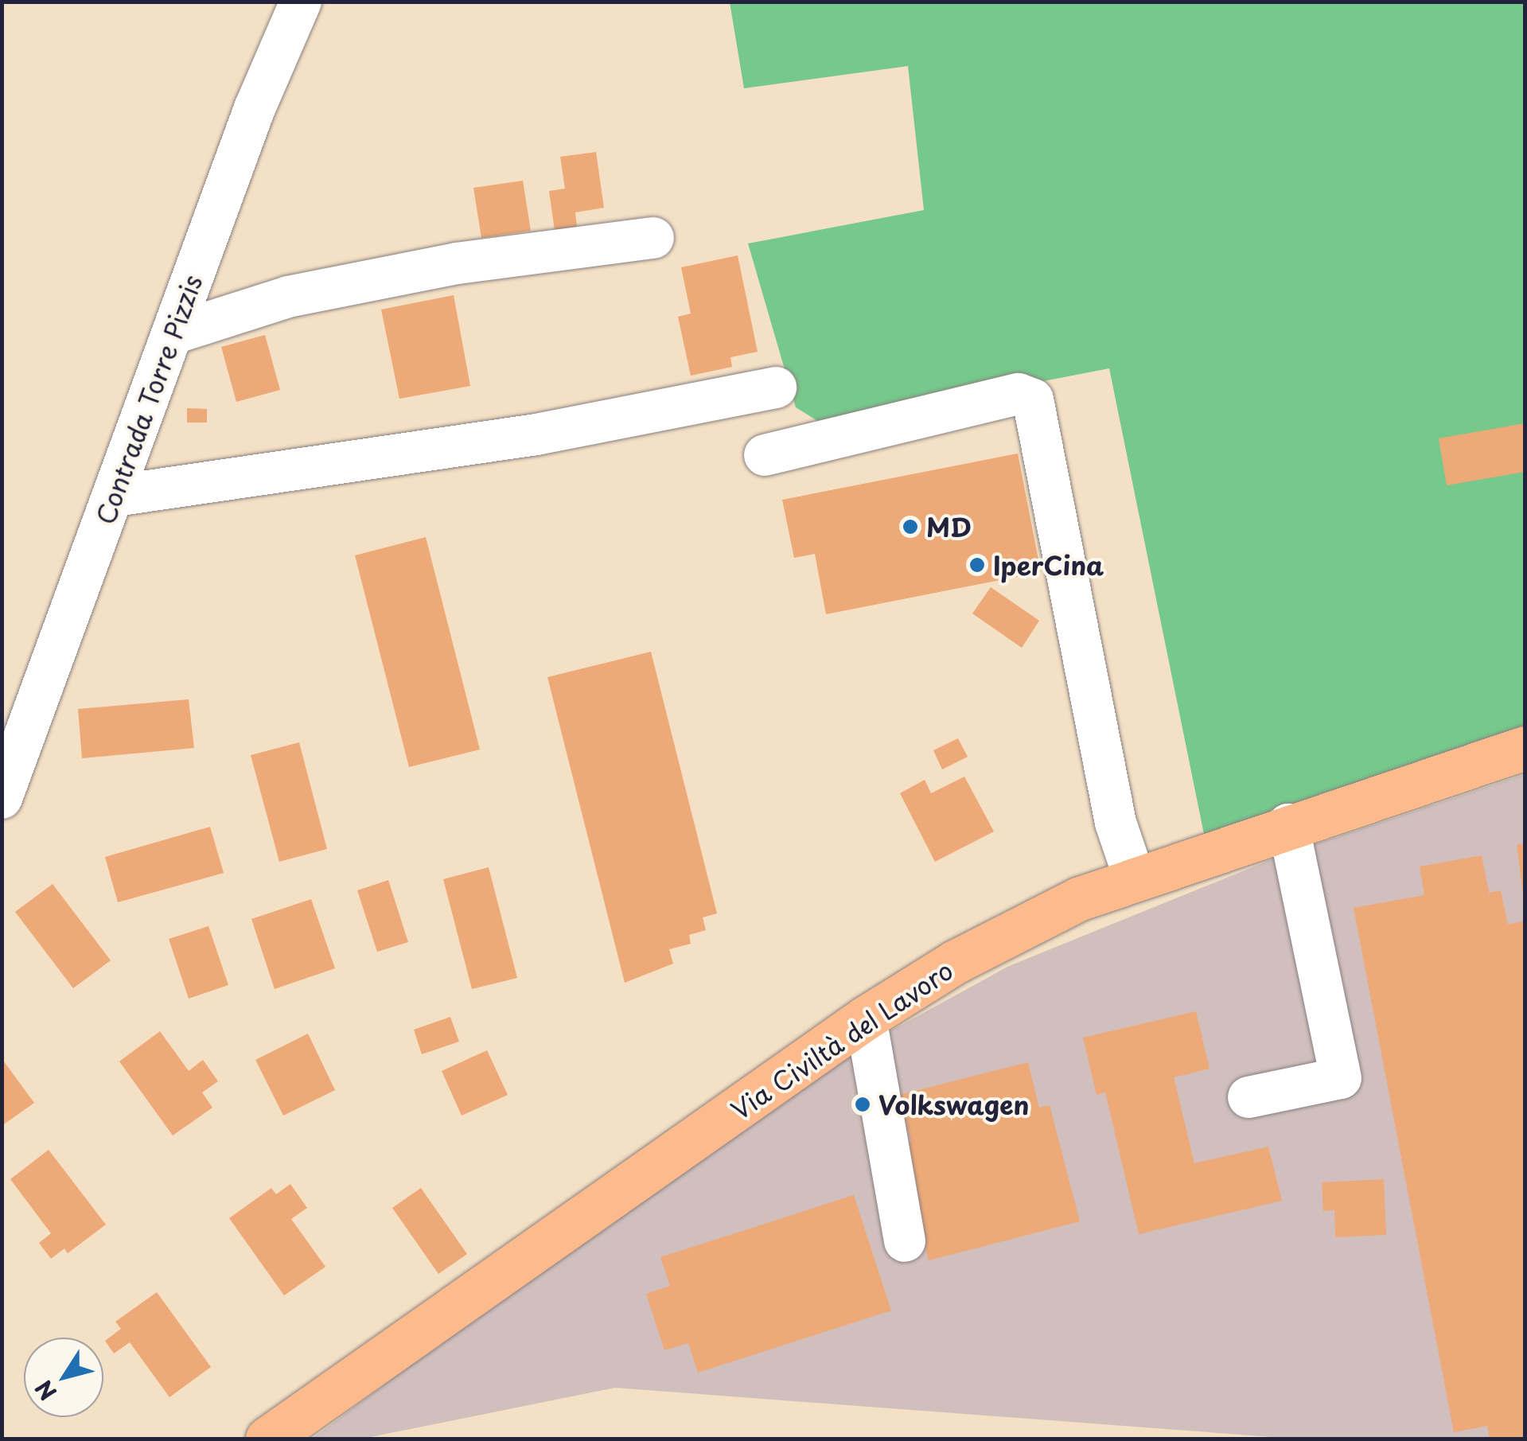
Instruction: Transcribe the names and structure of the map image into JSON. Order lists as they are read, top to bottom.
{
  "streets": {
    "main road": ["Via Civiltà del Lavoro"],
    "street": ["Contrada Torre Pizzis"]
  },
  "places": ["MD", "IperCina", "Volkswagen"],
  "north": "bottom left"
}
